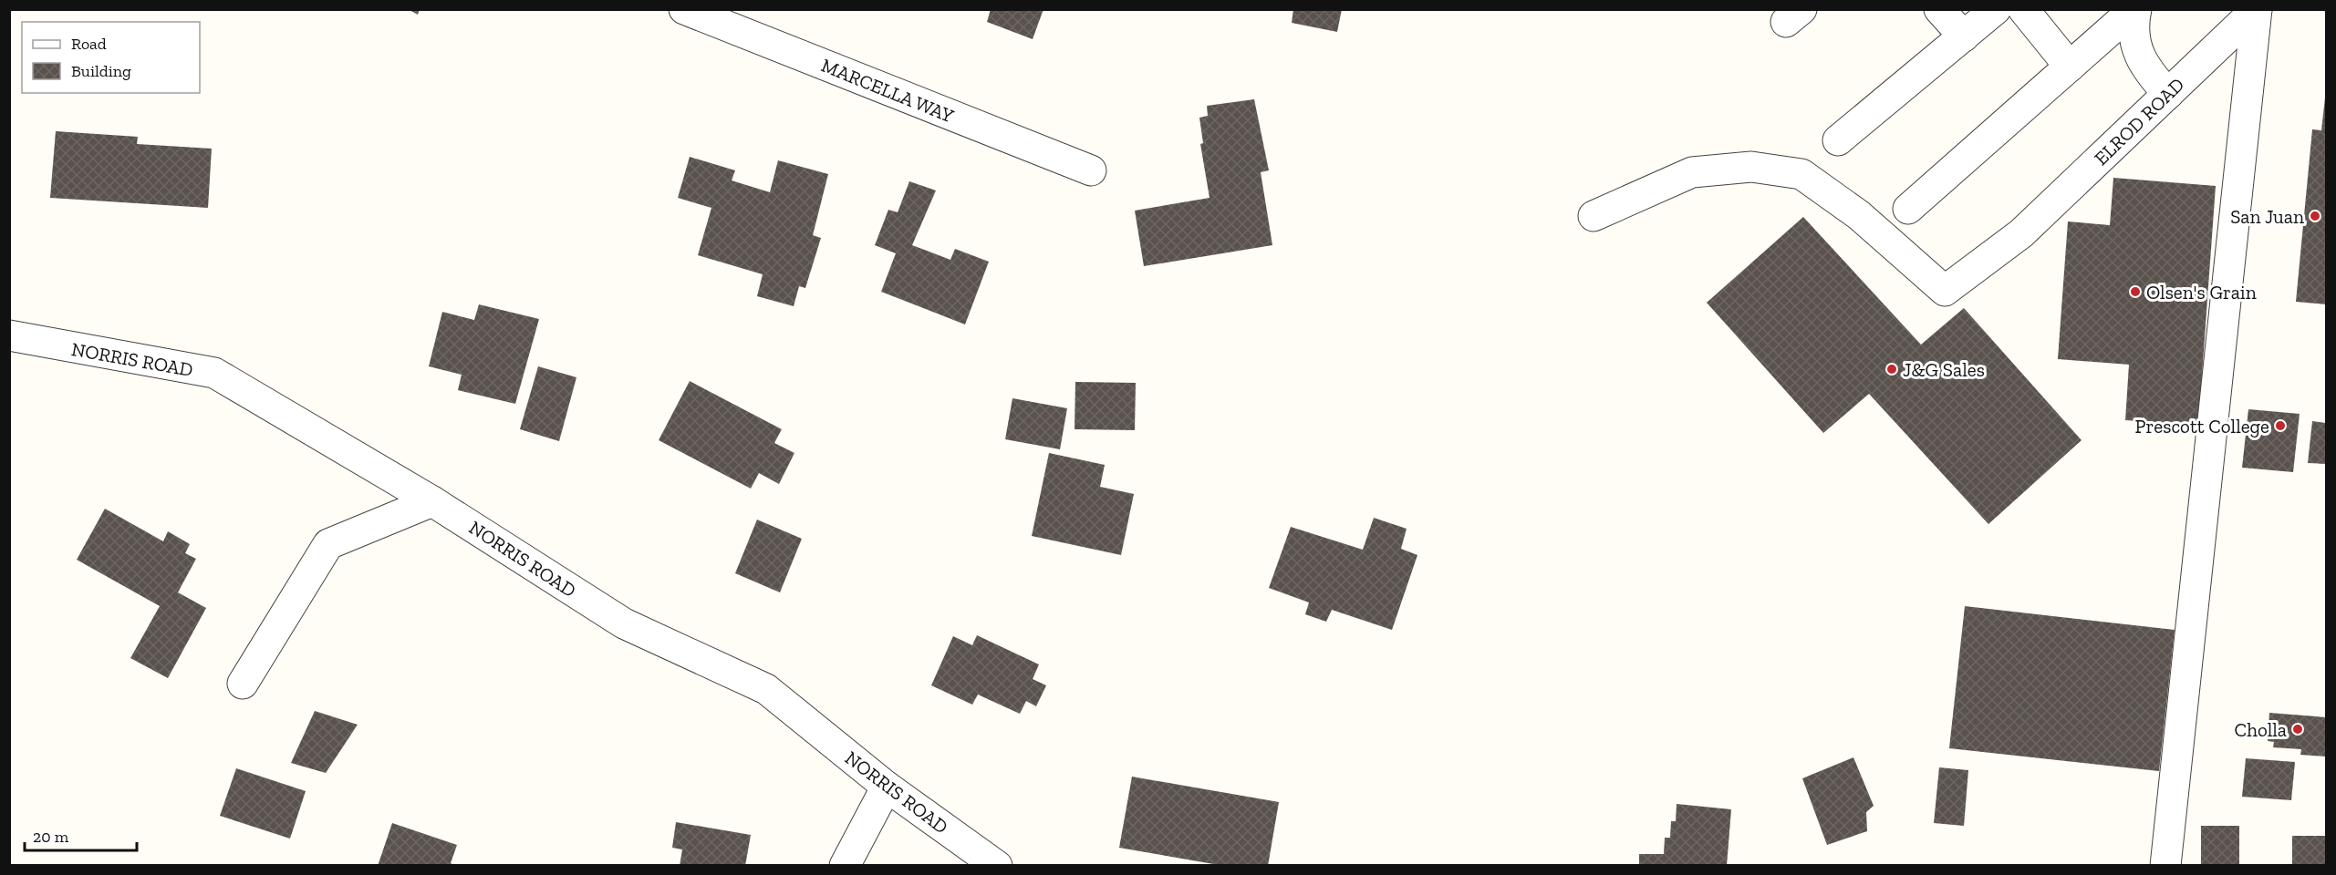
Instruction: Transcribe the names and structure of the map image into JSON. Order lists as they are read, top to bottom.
{
  "streets": {
    "street": ["MARCELLA WAY", "ELROD ROAD", "NORRIS ROAD"]
  },
  "places": [
    "San Juan",
    "Olsen's Grain",
    "J&G Sales",
    "Prescott College",
    "Cholla"
  ],
  "legend": ["Road", "Building"],
  "scale_bar": "20 m"
}
